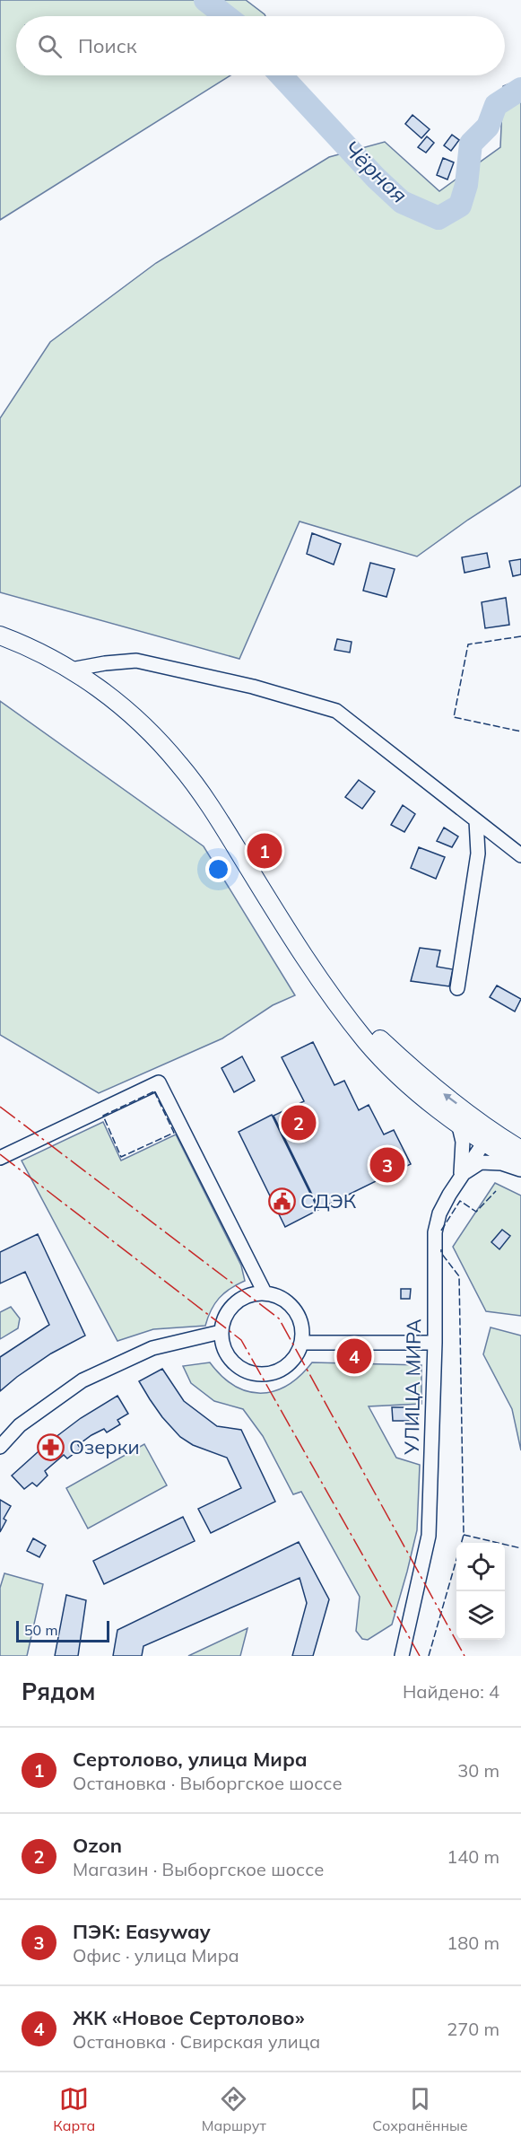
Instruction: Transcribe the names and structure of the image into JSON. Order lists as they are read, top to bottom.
{
  "streets": {
    "street": ["УЛИЦА МИРА"]
  },
  "water": ["Чёрная"],
  "places": {
    "public building": ["СДЭК"],
    "pharmacy": ["Озерки"]
  },
  "scale_bar": "50 m",
  "page": {
    "search": "Поиск",
    "pins": [
      "1",
      "2",
      "3",
      "4"
    ],
    "scale": "50 m",
    "heading": ["Рядом", "Найдено: 4"],
    "list": [
      {
        "mark": "1",
        "name": "Сертолово, улица Мира",
        "note": "Остановка · Выборгское шоссе",
        "value": "30 m"
      },
      {
        "mark": "2",
        "name": "Ozon",
        "note": "Магазин · Выборгское шоссе",
        "value": "140 m"
      },
      {
        "mark": "3",
        "name": "ПЭК: Easyway",
        "note": "Офис · улица Мира",
        "value": "180 m"
      },
      {
        "mark": "4",
        "name": "ЖК «Новое Сертолово»",
        "note": "Остановка · Свирская улица",
        "value": "270 m"
      }
    ],
    "nav": ["Карта", "Маршрут", "Сохранённые"]
  }
}
